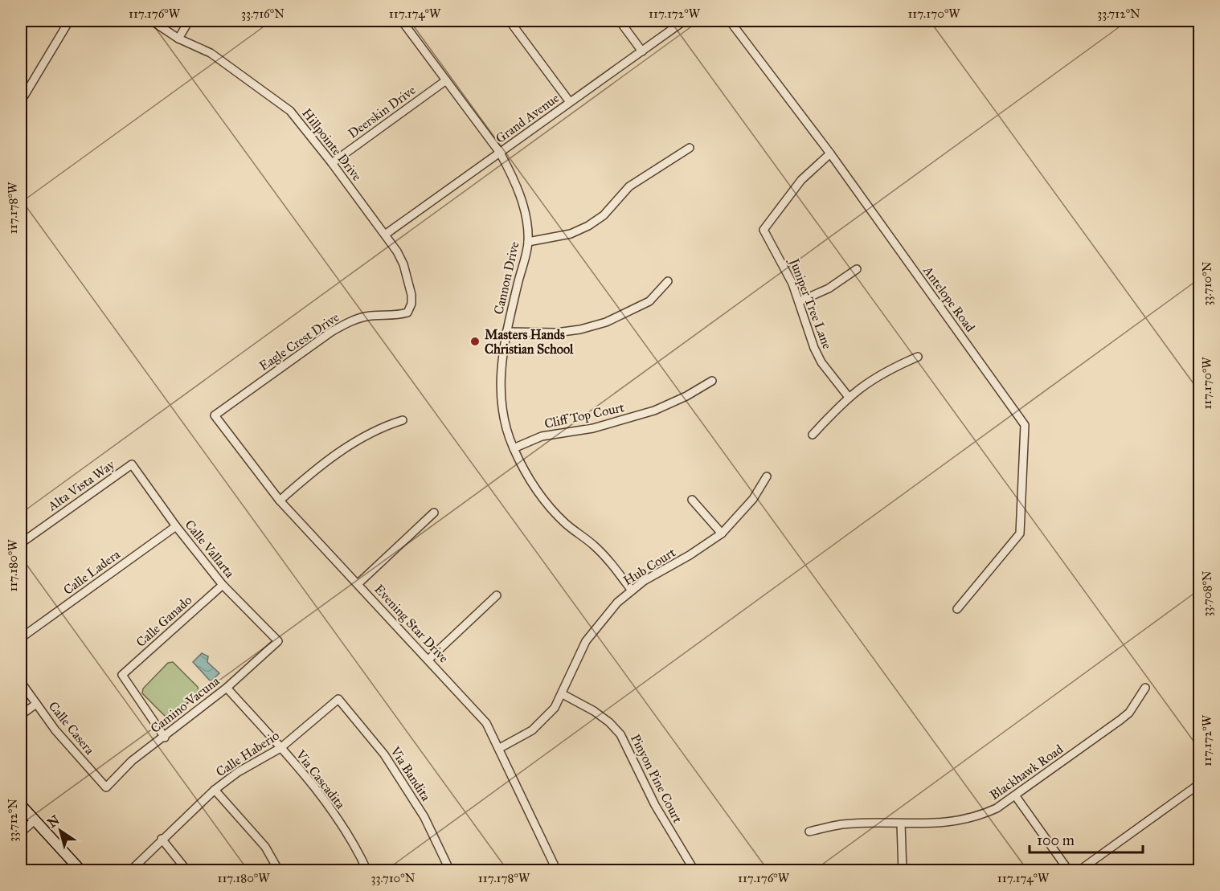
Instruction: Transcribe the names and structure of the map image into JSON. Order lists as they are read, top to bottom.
{
  "streets": {
    "street": [
      "Deerskin Drive",
      "Grand Avenue",
      "Hillpointe Drive",
      "Cannon Drive",
      "Antelope Road",
      "Juniper Tree Lane",
      "Eagle Crest Drive",
      "Cliff Top Court",
      "Alta Vista Way",
      "Calle Vallarta",
      "Hub Court",
      "Calle Ladera",
      "Calle Ganado",
      "Evening Star Drive",
      "Camino Vacuna",
      "Calle Casera",
      "Calle Haberio",
      "Blackhawk Road",
      "Via Bandita",
      "Pinyon Pine Court",
      "Via Cascadita"
    ]
  },
  "crossings": [
    ["Deerskin Drive", "Hillpointe Drive"],
    ["Deerskin Drive", "Cannon Drive"],
    ["Grand Avenue", "Hillpointe Drive"],
    ["Grand Avenue", "Cannon Drive"],
    ["Hillpointe Drive", "Eagle Crest Drive"],
    ["Cannon Drive", "Cliff Top Court"],
    ["Cannon Drive", "Hub Court"],
    ["Antelope Road", "Juniper Tree Lane"],
    ["Eagle Crest Drive", "Evening Star Drive"],
    ["Alta Vista Way", "Calle Vallarta"],
    ["Calle Vallarta", "Calle Ladera"],
    ["Calle Vallarta", "Calle Ganado"],
    ["Calle Vallarta", "Camino Vacuna"],
    ["Hub Court", "Evening Star Drive"],
    ["Hub Court", "Pinyon Pine Court"],
    ["Calle Ganado", "Camino Vacuna"],
    ["Camino Vacuna", "Calle Casera"],
    ["Camino Vacuna", "Via Cascadita"],
    ["Calle Haberio", "Via Bandita"],
    ["Calle Haberio", "Via Cascadita"]
  ],
  "places": ["Masters Hands Christian School"],
  "scale_bar": "100 m",
  "north": "top left",
  "coordinates": [
    "117.176°W",
    "33.716°N",
    "117.174°W",
    "117.172°W",
    "117.170°W",
    "33.712°N",
    "117.178°W",
    "33.710°N",
    "117.180°W",
    "33.708°N"
  ]
}
